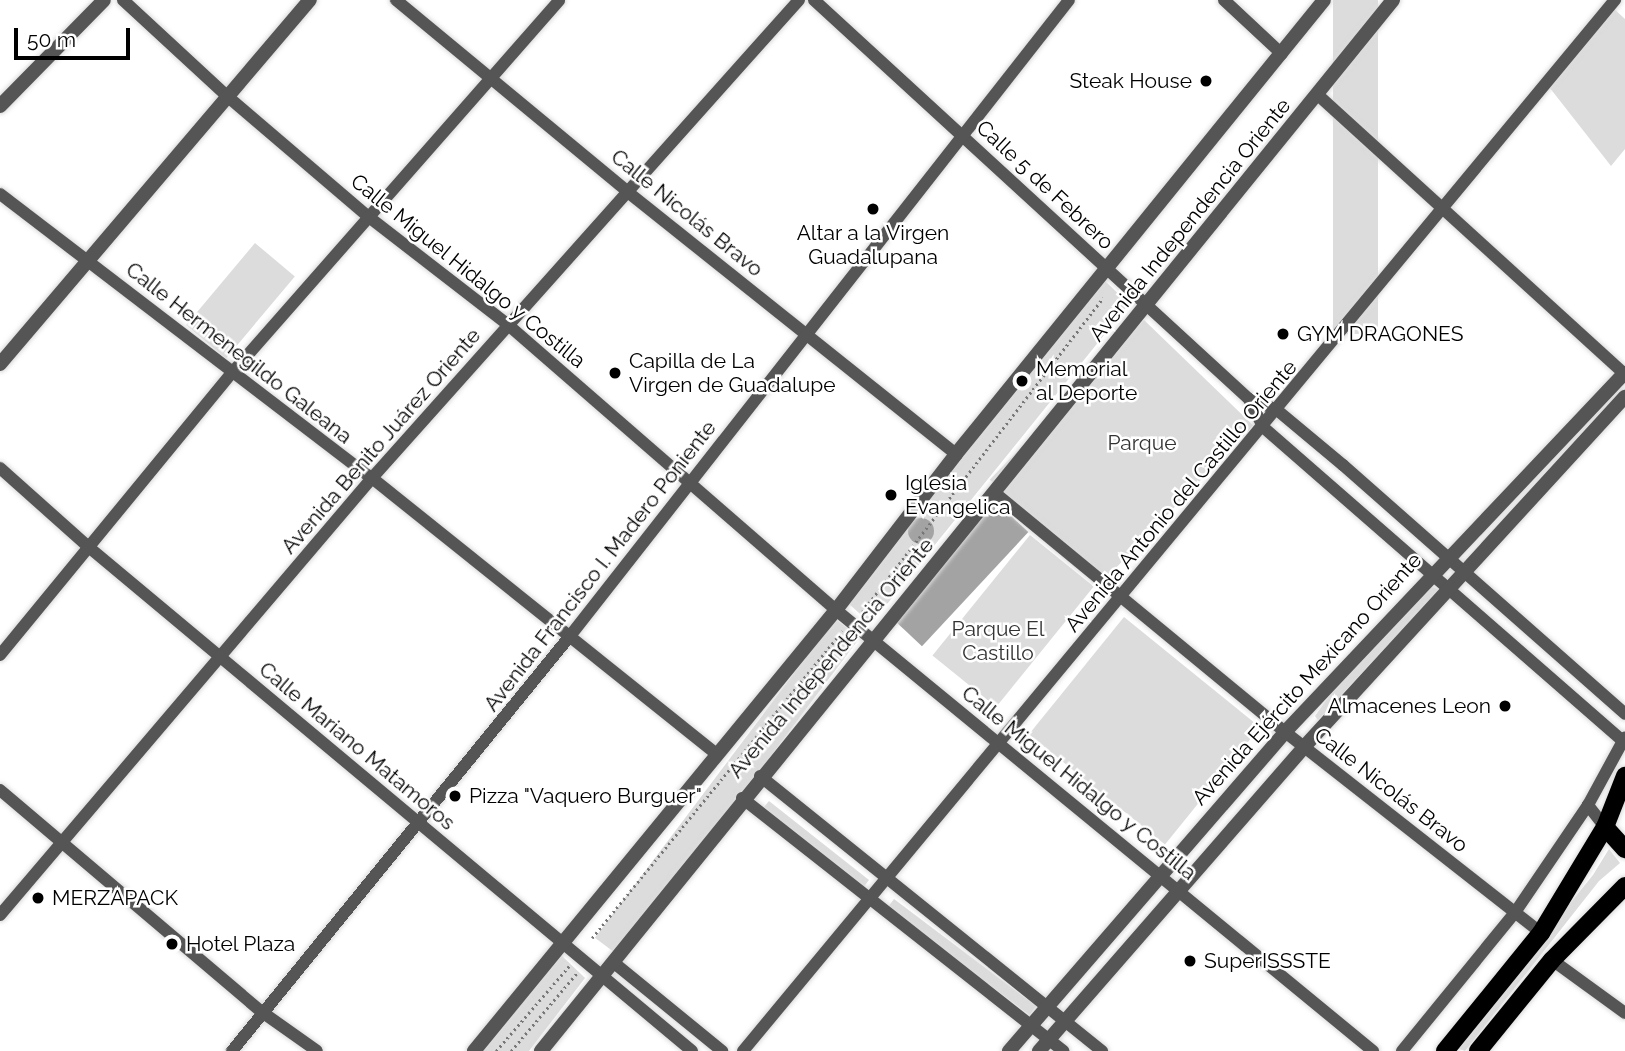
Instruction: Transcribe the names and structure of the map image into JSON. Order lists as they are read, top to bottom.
{
  "streets": {
    "street": [
      "Calle 5 de Febrero",
      "Calle Nicolás Bravo",
      "Avenida Independencia Oriente",
      "Calle Miguel Hidalgo y Costilla",
      "Calle Hermenegildo Galeana",
      "Avenida Benito Juárez Oriente",
      "Avenida Antonio del Castillo Oriente",
      "Avenida Francisco I. Madero Poniente",
      "Avenida Ejército Mexicano Oriente",
      "Calle Mariano Matamoros"
    ]
  },
  "crossings": [
    ["Calle 5 de Febrero", "Avenida Independencia Oriente"],
    ["Calle 5 de Febrero", "Avenida Antonio del Castillo Oriente"],
    ["Calle 5 de Febrero", "Avenida Francisco I. Madero Poniente"],
    ["Calle 5 de Febrero", "Avenida Ejército Mexicano Oriente"],
    ["Calle Nicolás Bravo", "Avenida Independencia Oriente"],
    ["Calle Nicolás Bravo", "Avenida Benito Juárez Oriente"],
    ["Calle Nicolás Bravo", "Avenida Antonio del Castillo Oriente"],
    ["Calle Nicolás Bravo", "Avenida Francisco I. Madero Poniente"],
    ["Calle Nicolás Bravo", "Avenida Ejército Mexicano Oriente"],
    ["Avenida Independencia Oriente", "Calle Miguel Hidalgo y Costilla"],
    ["Avenida Independencia Oriente", "Calle Hermenegildo Galeana"],
    ["Avenida Independencia Oriente", "Calle Mariano Matamoros"],
    ["Calle Miguel Hidalgo y Costilla", "Avenida Benito Juárez Oriente"],
    ["Calle Miguel Hidalgo y Costilla", "Avenida Antonio del Castillo Oriente"],
    ["Calle Miguel Hidalgo y Costilla", "Avenida Francisco I. Madero Poniente"],
    ["Calle Miguel Hidalgo y Costilla", "Avenida Ejército Mexicano Oriente"],
    ["Calle Hermenegildo Galeana", "Avenida Benito Juárez Oriente"],
    ["Calle Hermenegildo Galeana", "Avenida Francisco I. Madero Poniente"],
    ["Avenida Benito Juárez Oriente", "Calle Mariano Matamoros"],
    ["Avenida Francisco I. Madero Poniente", "Calle Mariano Matamoros"]
  ],
  "parks": ["Parque", "Parque El Castillo"],
  "places": [
    "Steak House",
    "Altar a la Virgen Guadalupana",
    "GYM DRAGONES",
    "Capilla de La Virgen de Guadalupe",
    "Memorial al Deporte",
    "Iglesia Evangelica",
    "Almacenes Leon",
    "Pizza \"Vaquero Burguer\"",
    "MERZAPACK",
    "Hotel Plaza",
    "SuperISSSTE"
  ],
  "scale_bar": "50 m"
}
